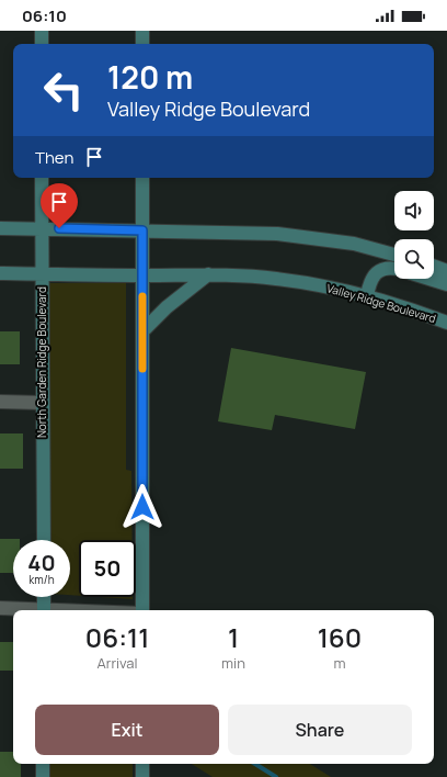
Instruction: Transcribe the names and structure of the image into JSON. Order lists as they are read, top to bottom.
{
  "streets": {
    "main road": ["Valley Ridge Boulevard", "North Garden Ridge Boulevard"]
  },
  "crossings": [
    ["Valley Ridge Boulevard", "North Garden Ridge Boulevard"]
  ],
  "page": {
    "status": "06:10",
    "turn": ["120 m", "Valley Ridge Boulevard"],
    "then": "Then",
    "speed": "40 km/h",
    "limit": "50",
    "eta": [
      "06:11",
      "Arrival",
      "1",
      "min",
      "160",
      "m"
    ],
    "buttons": ["Exit", "Share"]
  }
}
